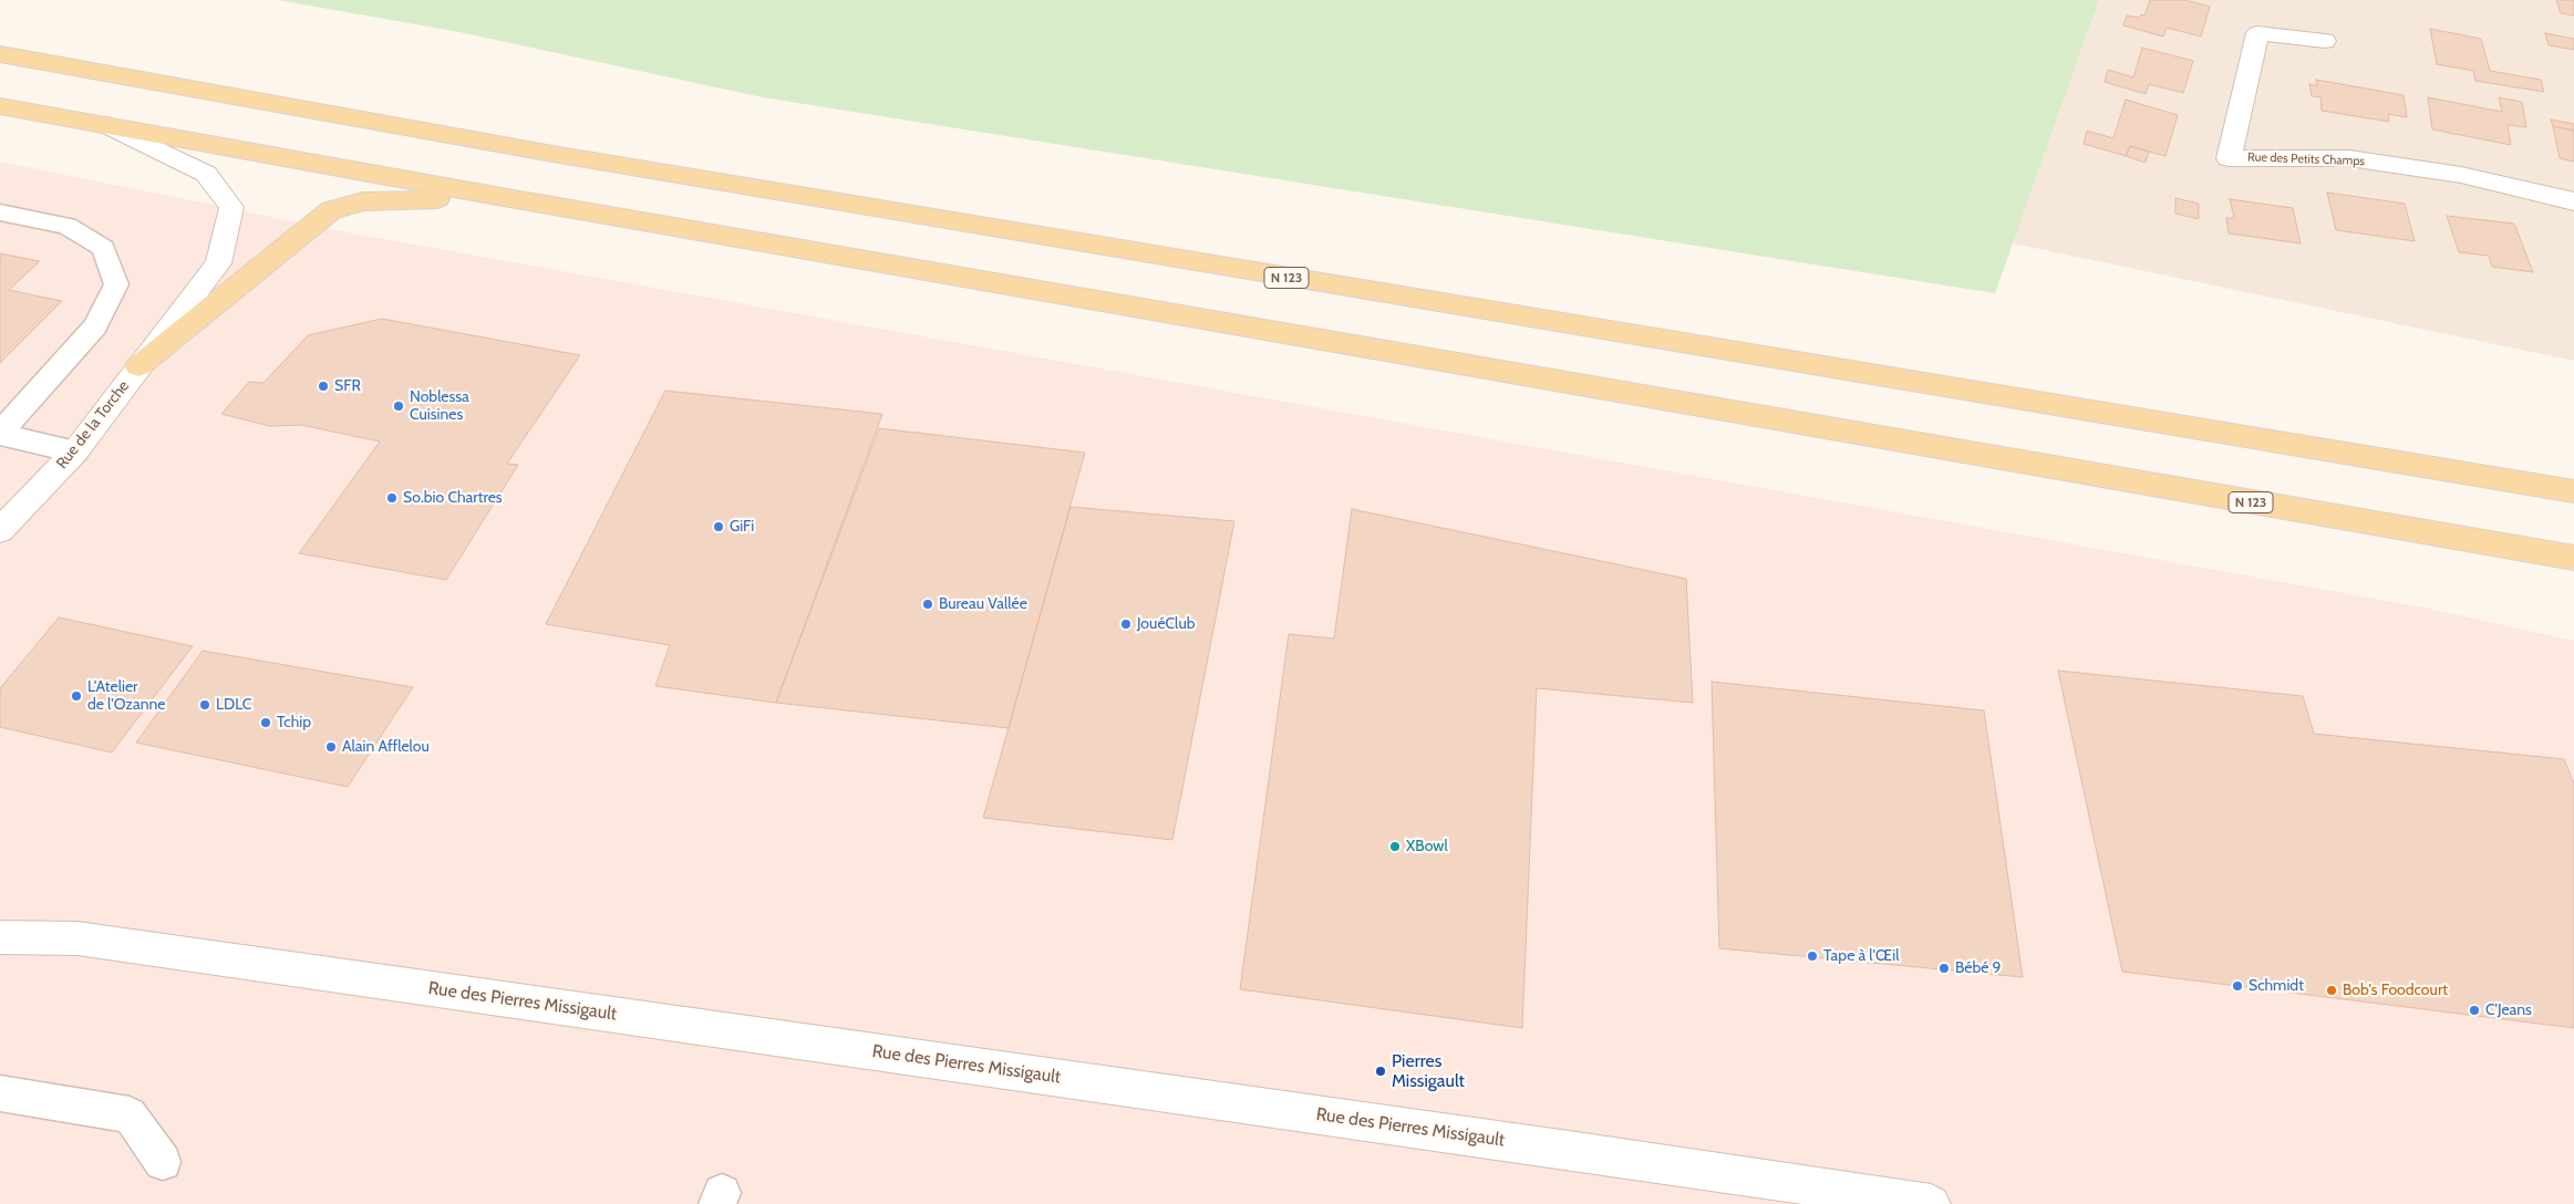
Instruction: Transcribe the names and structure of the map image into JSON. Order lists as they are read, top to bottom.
{
  "streets": {
    "main road": ["N 123"],
    "street": ["Rue des Petits Champs", "Rue de la Torche", "Rue des Pierres Missigault"]
  },
  "crossings": [
    ["N 123", "Rue de la Torche"]
  ],
  "places": [
    "SFR",
    "Noblessa Cuisines",
    "So.bio Chartres",
    "GiFi",
    "Bureau Vallée",
    "JouéClub",
    "L'Atelier de l'Ozanne",
    "LDLC",
    "Tchip",
    "Alain Afflelou",
    "XBowl",
    "Tape à l'Œil",
    "Bébé 9",
    "Schmidt",
    "Bob's Foodcourt",
    "C'Jeans",
    "Pierres Missigault"
  ]
}
